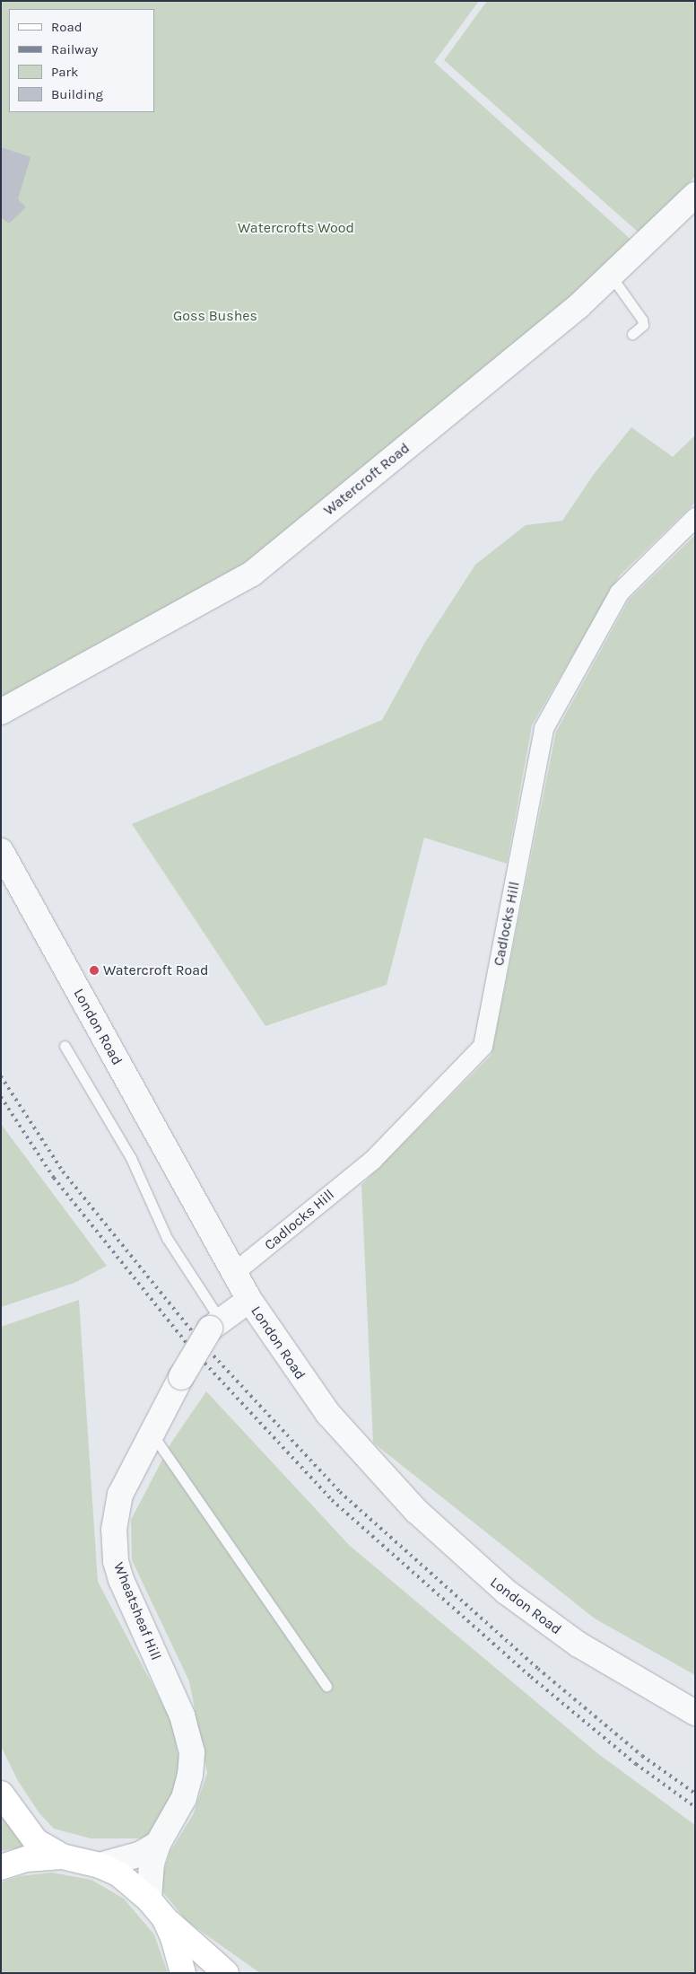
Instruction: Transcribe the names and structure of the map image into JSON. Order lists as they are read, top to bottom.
{
  "streets": {
    "street": [
      "Watercroft Road",
      "Cadlocks Hill",
      "London Road",
      "Wheatsheaf Hill"
    ]
  },
  "crossings": [
    ["Cadlocks Hill", "London Road"],
    ["London Road", "Wheatsheaf Hill"]
  ],
  "parks": ["Watercrofts Wood", "Goss Bushes"],
  "places": ["Watercroft Road"],
  "legend": [
    "Road",
    "Railway",
    "Park",
    "Building"
  ]
}
